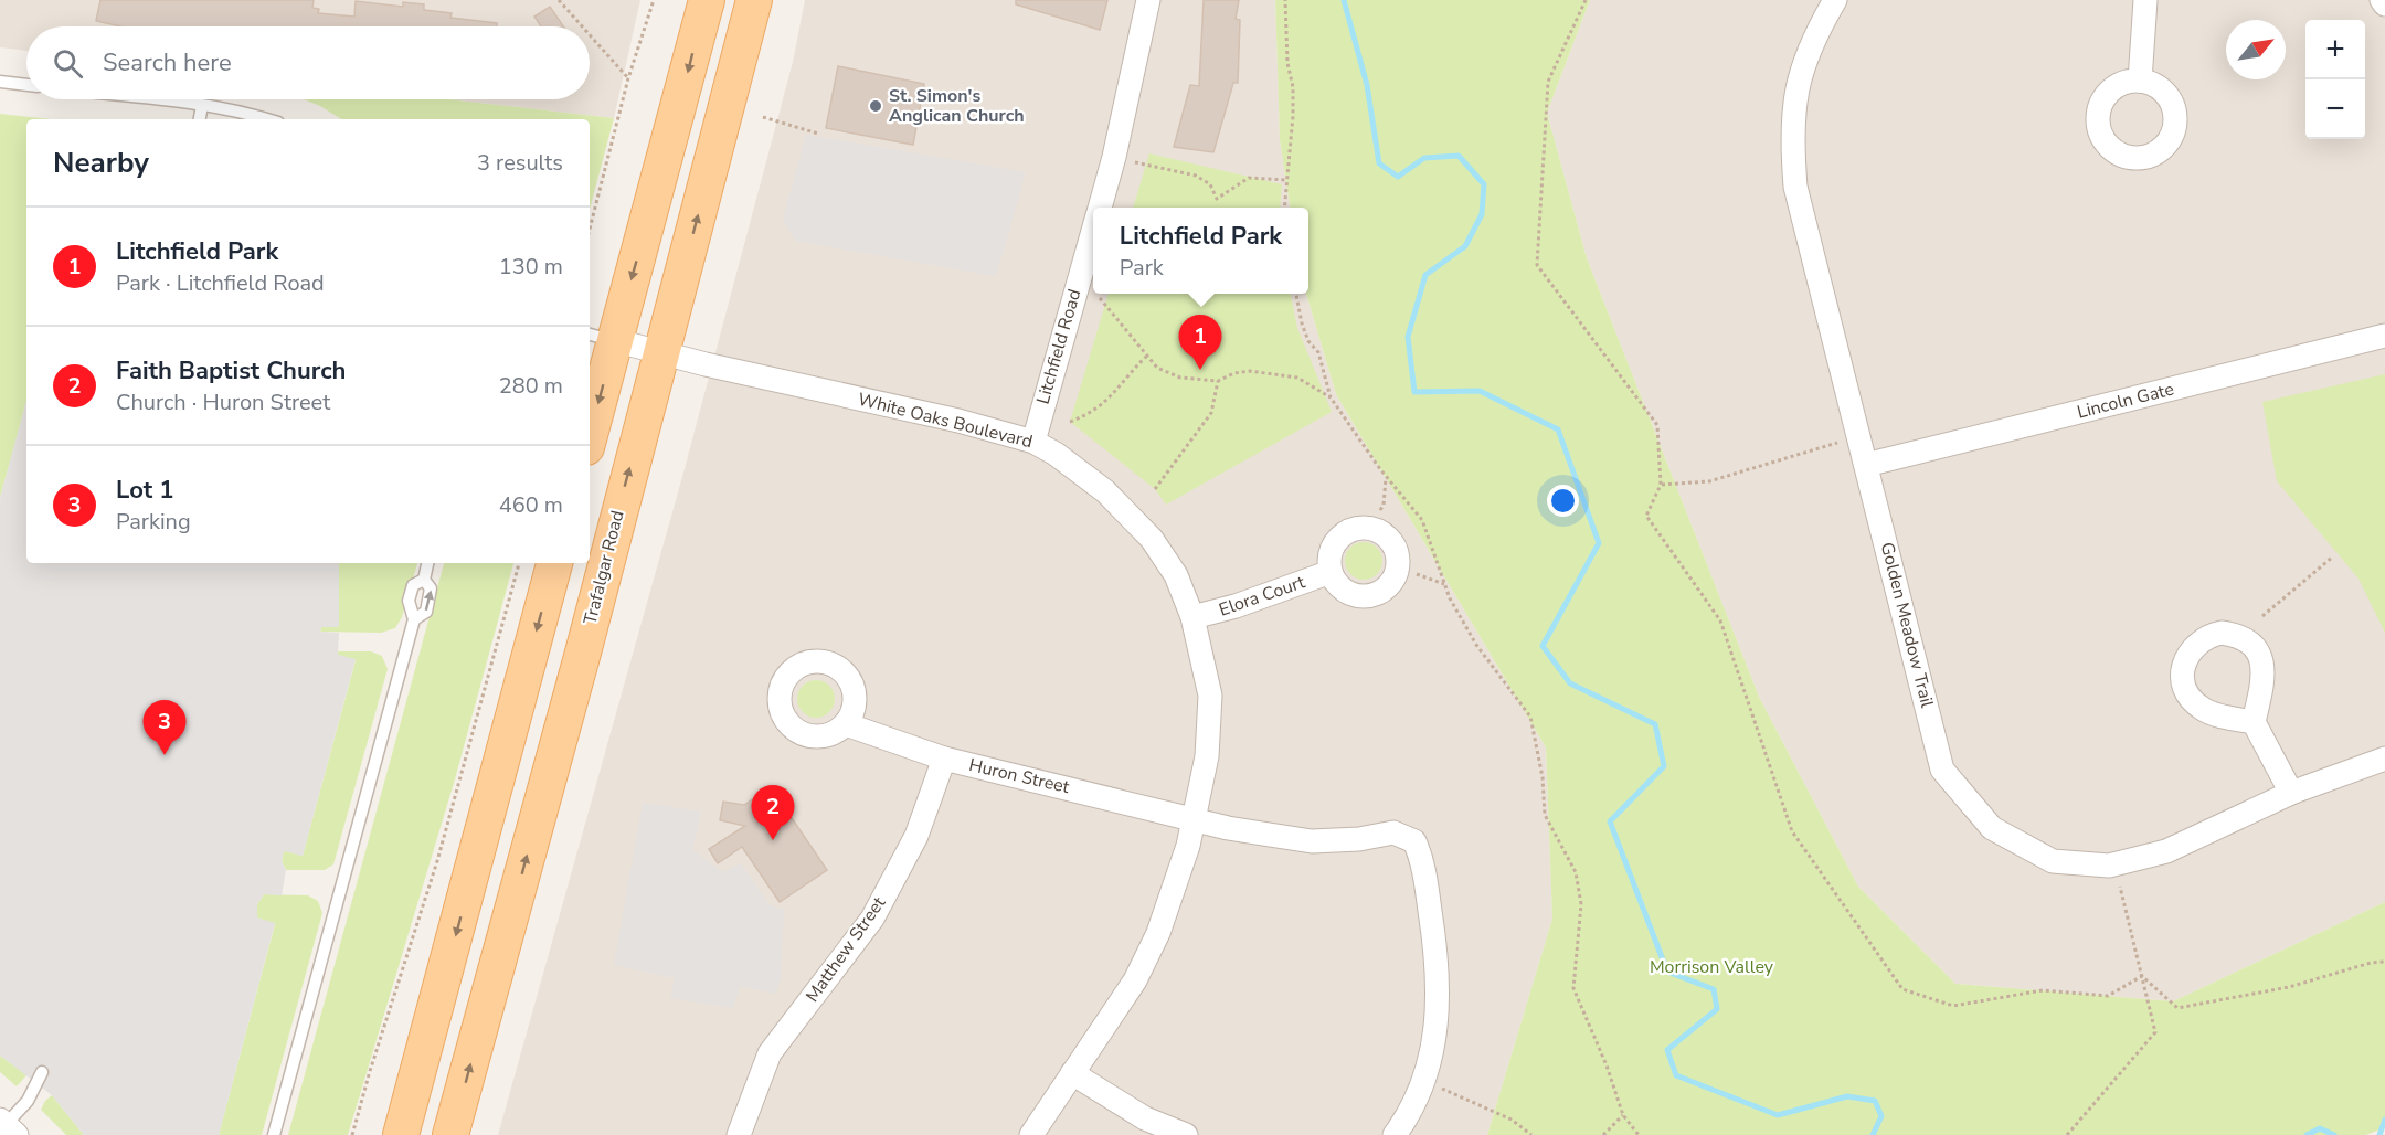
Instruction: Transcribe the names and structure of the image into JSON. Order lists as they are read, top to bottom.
{
  "streets": {
    "main road": ["Trafalgar Road"],
    "street": [
      "Litchfield Road",
      "Lincoln Gate",
      "White Oaks Boulevard",
      "Elora Court",
      "Golden Meadow Trail",
      "Huron Street",
      "Matthew Street"
    ]
  },
  "crossings": [
    ["Litchfield Road", "White Oaks Boulevard"],
    ["Lincoln Gate", "Golden Meadow Trail"],
    ["White Oaks Boulevard", "Trafalgar Road"],
    ["White Oaks Boulevard", "Elora Court"],
    ["White Oaks Boulevard", "Huron Street"],
    ["Huron Street", "Matthew Street"]
  ],
  "parks": ["Morrison Valley"],
  "places": ["St. Simon's Anglican Church"],
  "north": "top right",
  "page": {
    "map_buttons": ["+", "−"],
    "search": "Search here",
    "heading": ["Nearby", "3 results"],
    "list": [
      {
        "mark": "1",
        "name": "Litchfield Park",
        "note": "Park · Litchfield Road",
        "value": "130 m"
      },
      {
        "mark": "2",
        "name": "Faith Baptist Church",
        "note": "Church · Huron Street",
        "value": "280 m"
      },
      {
        "mark": "3",
        "name": "Lot 1",
        "note": "Parking",
        "value": "460 m"
      }
    ],
    "popup": ["Litchfield Park", "Park"],
    "pins": ["1", "3", "2"]
  }
}
